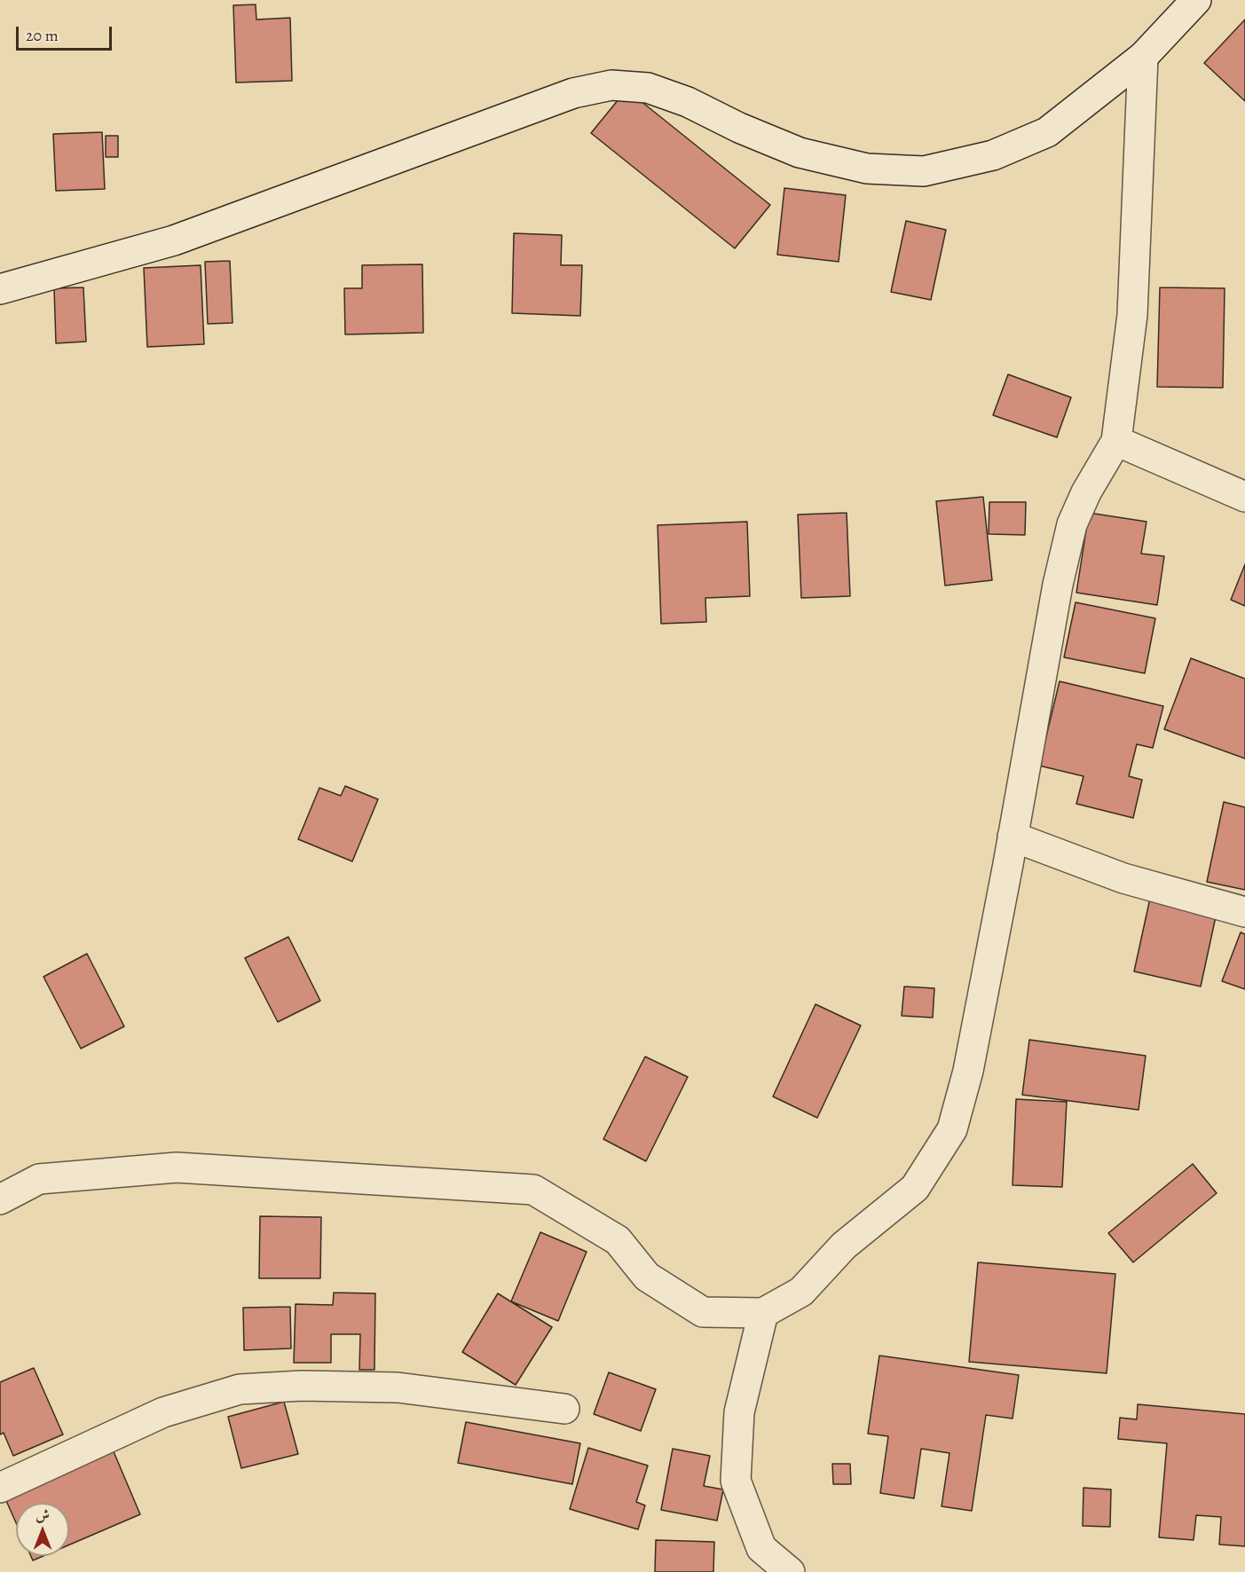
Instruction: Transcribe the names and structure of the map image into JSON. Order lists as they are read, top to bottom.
{
  "scale_bar": "20 m",
  "north": "top"
}
